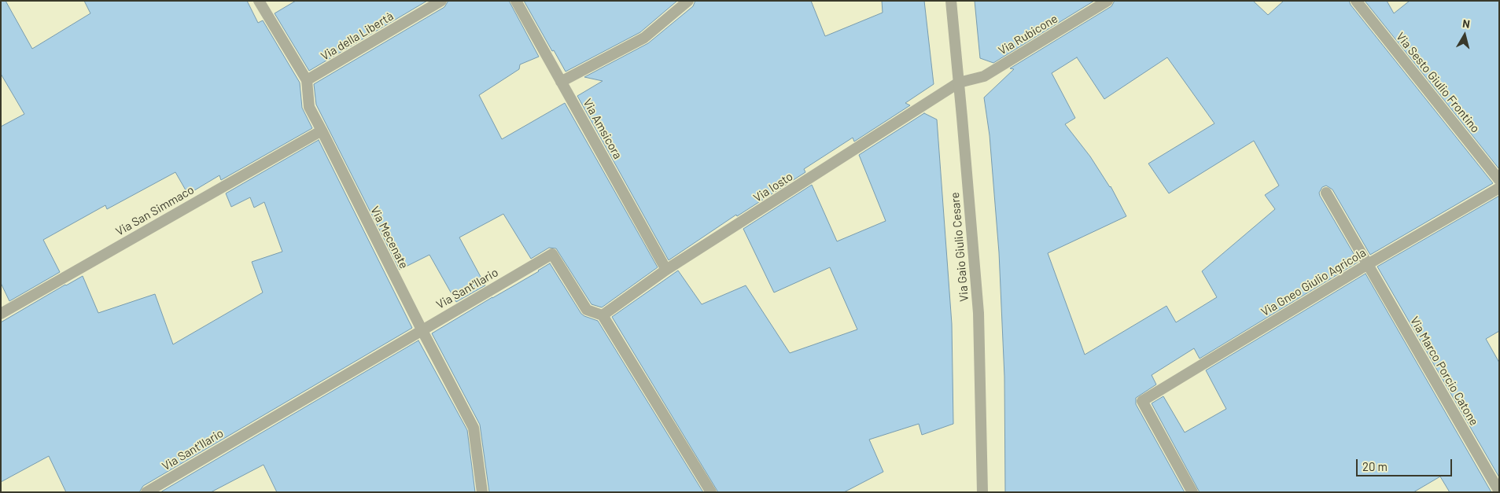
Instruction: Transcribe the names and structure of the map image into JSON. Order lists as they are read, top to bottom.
{
  "streets": {
    "street": [
      "Via Rubicone",
      "Via della Libertà",
      "Via Sesto Giulio Frontino",
      "Via Amsicora",
      "Via Iosto",
      "Via San Simmaco",
      "Via Mecenate",
      "Via Gaio Giulio Cesare",
      "Via Gneo Giulio Agricola",
      "Via Sant'Ilario",
      "Via Marco Porcio Catone"
    ]
  },
  "crossings": [
    ["Via Rubicone", "Via Iosto"],
    ["Via Rubicone", "Via Gaio Giulio Cesare"],
    ["Via della Libertà", "Via Mecenate"],
    ["Via Amsicora", "Via Iosto"],
    ["Via Iosto", "Via Gaio Giulio Cesare"],
    ["Via Iosto", "Via Sant'Ilario"],
    ["Via San Simmaco", "Via Mecenate"],
    ["Via Mecenate", "Via Sant'Ilario"],
    ["Via Gneo Giulio Agricola", "Via Marco Porcio Catone"]
  ],
  "scale_bar": "20 m",
  "north": "top"
}
